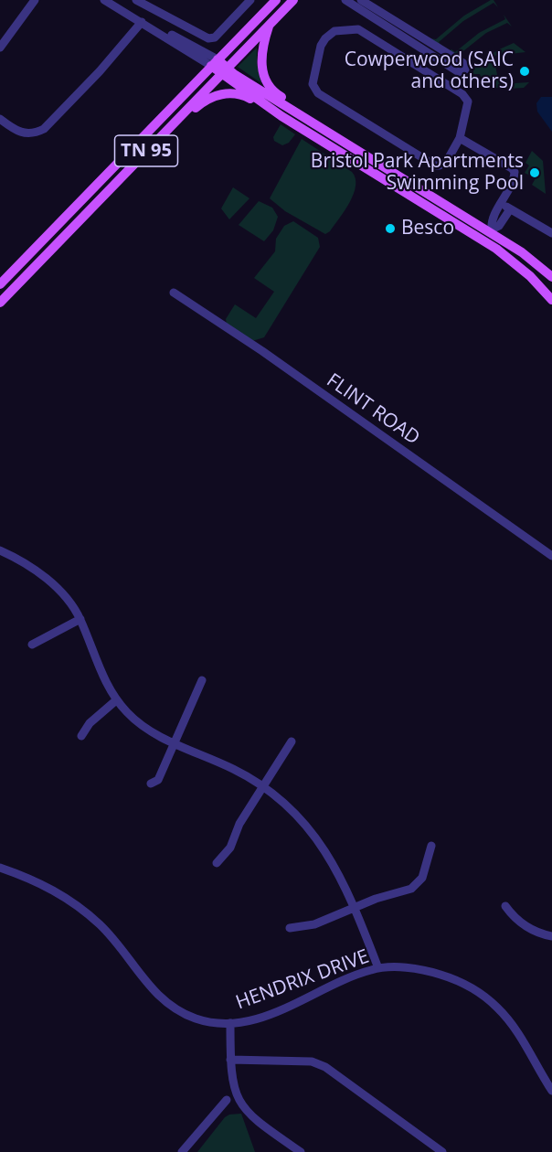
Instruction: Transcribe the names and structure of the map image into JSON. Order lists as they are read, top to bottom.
{
  "streets": {
    "main road": ["TN 95"],
    "street": ["FLINT ROAD", "HENDRIX DRIVE"]
  },
  "places": ["Cowperwood (SAIC and others)", "Bristol Park Apartments Swimming Pool", "Besco"]
}
